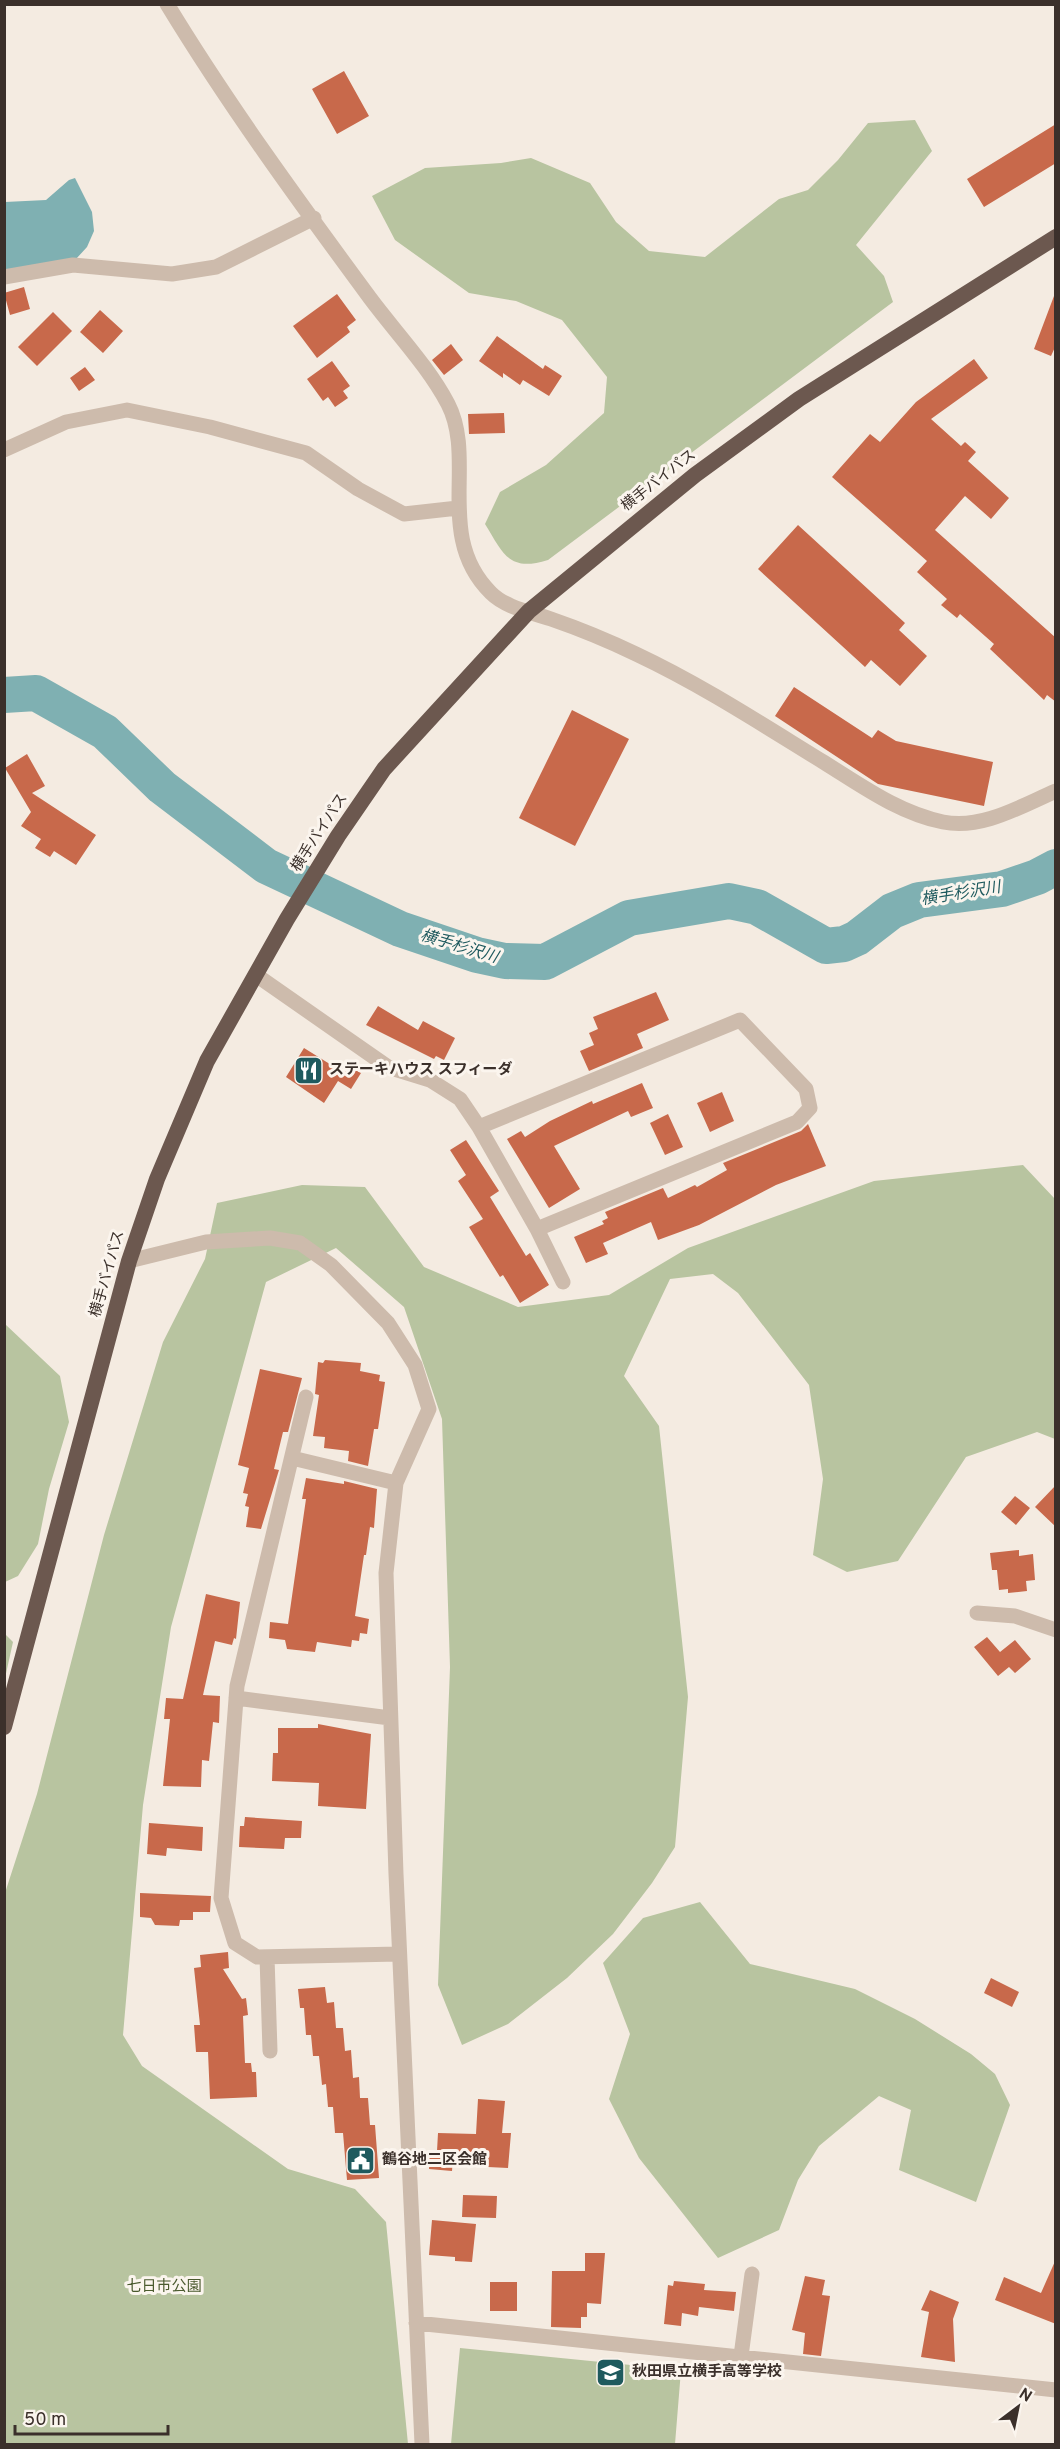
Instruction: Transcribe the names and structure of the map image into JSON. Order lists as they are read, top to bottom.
{
  "streets": {
    "highway": ["横手バイパス"]
  },
  "water": ["横手杉沢川"],
  "parks": ["七日市公園"],
  "places": {
    "restaurant": ["ステーキハウス スフィーダ"],
    "public building": ["鶴谷地二区会館"],
    "school or university": ["秋田県立横手高等学校"]
  },
  "scale_bar": "50 m",
  "north": "top right"
}
